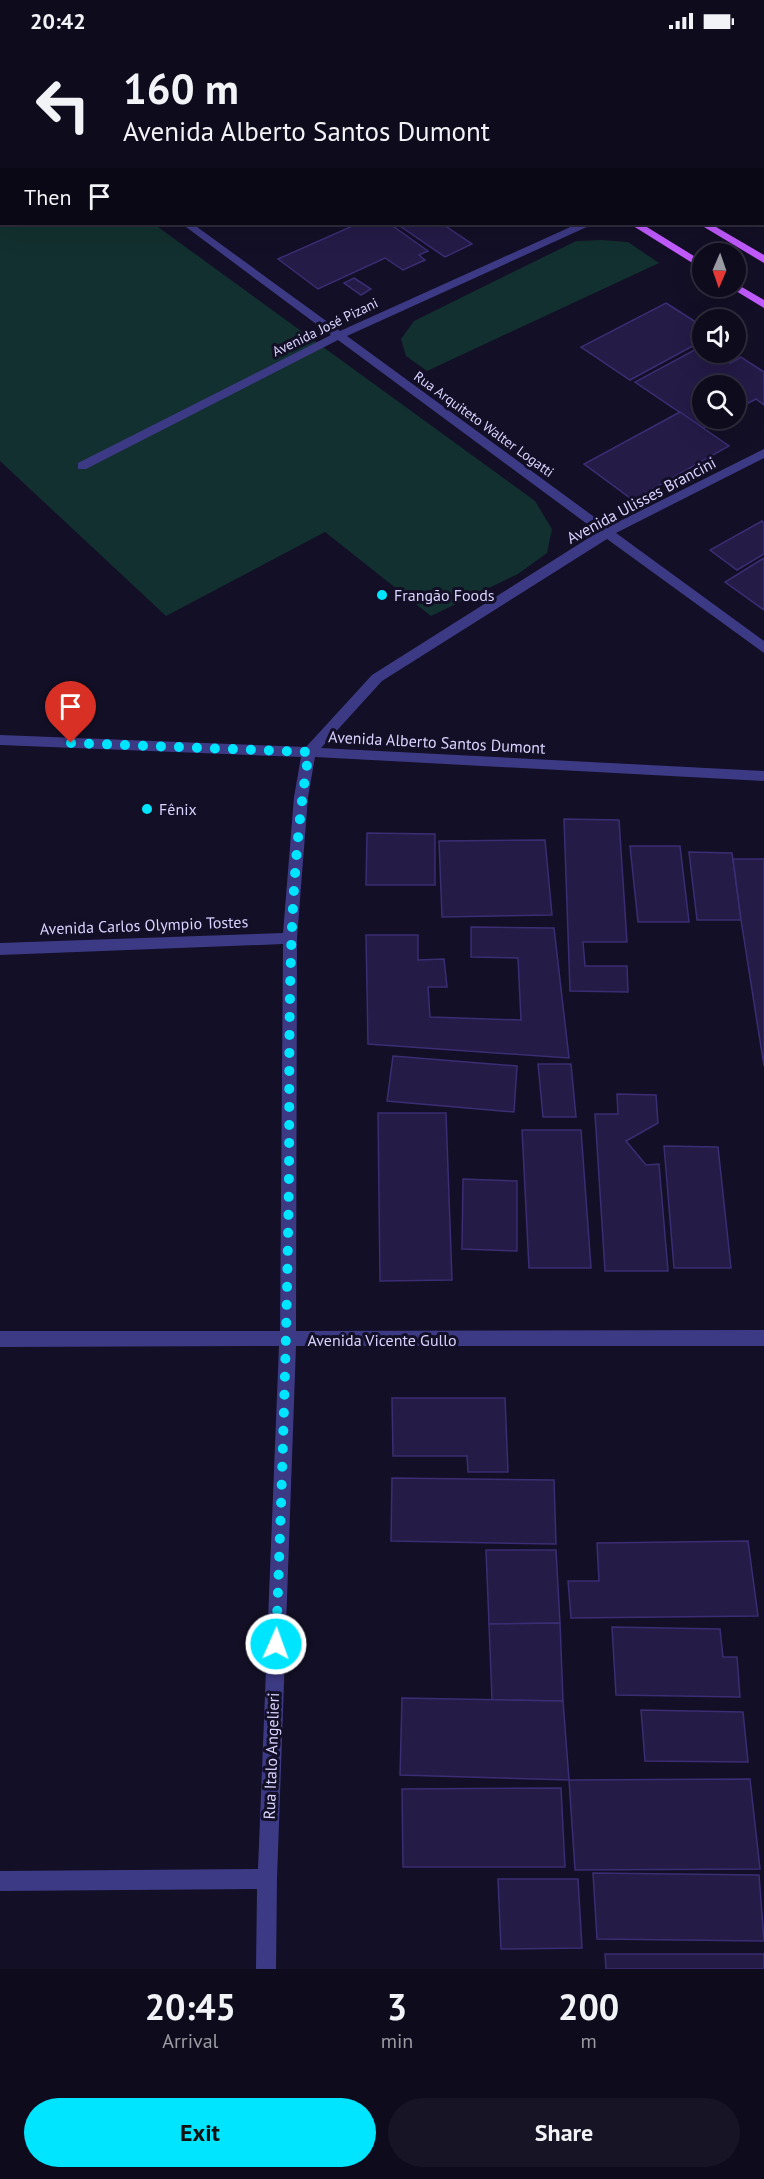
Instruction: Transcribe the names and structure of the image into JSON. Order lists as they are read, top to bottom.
{
  "streets": {
    "street": [
      "Avenida José Pizani",
      "Rua Arquiteto Walter Logatti",
      "Avenida Ulisses Brancini",
      "Avenida Alberto Santos Dumont",
      "Avenida Carlos Olympio Tostes",
      "Avenida Vicente Gullo",
      "Rua Italo Angelieri"
    ]
  },
  "crossings": [
    ["Avenida José Pizani", "Rua Arquiteto Walter Logatti"],
    ["Rua Arquiteto Walter Logatti", "Avenida Ulisses Brancini"],
    ["Avenida Ulisses Brancini", "Avenida Alberto Santos Dumont"],
    ["Avenida Ulisses Brancini", "Rua Italo Angelieri"],
    ["Avenida Alberto Santos Dumont", "Rua Italo Angelieri"],
    ["Avenida Carlos Olympio Tostes", "Rua Italo Angelieri"],
    ["Avenida Vicente Gullo", "Rua Italo Angelieri"]
  ],
  "places": ["Frangão Foods", "Fênix"],
  "north": "bottom",
  "page": {
    "status": "20:42",
    "turn": ["160 m", "Avenida Alberto Santos Dumont"],
    "then": "Then",
    "eta": [
      "20:45",
      "Arrival",
      "3",
      "min",
      "200",
      "m"
    ],
    "buttons": ["Exit", "Share"]
  }
}
